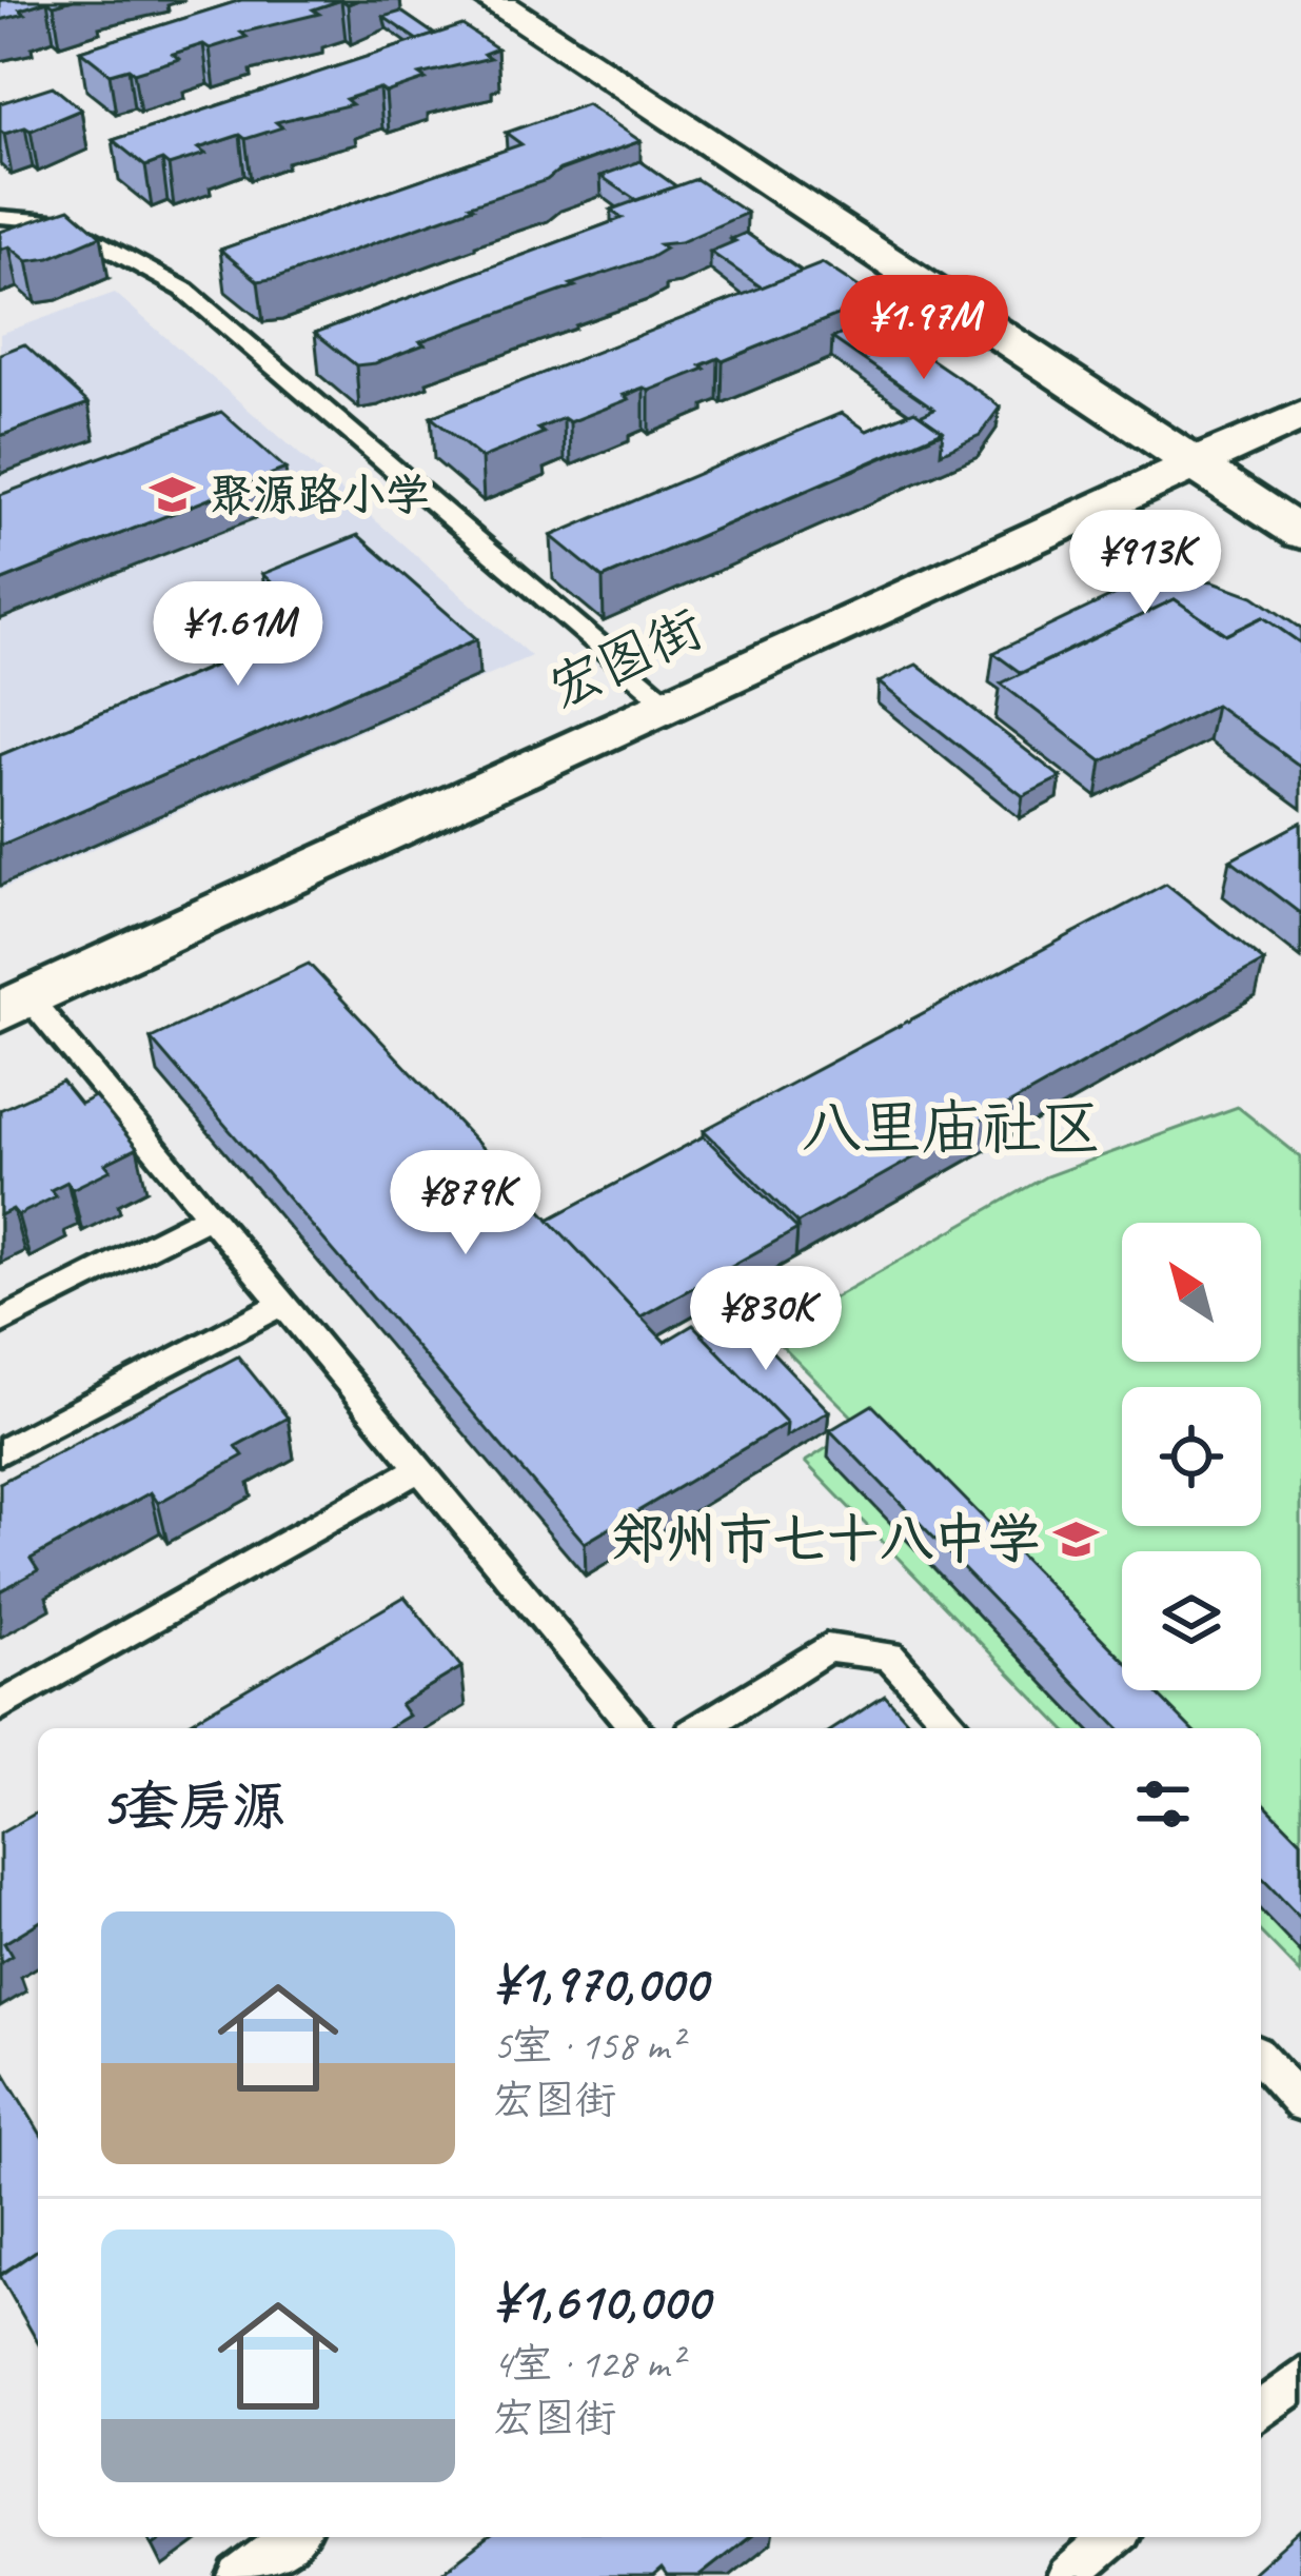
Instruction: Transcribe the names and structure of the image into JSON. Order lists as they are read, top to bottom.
{
  "streets": {
    "street": ["宏图街"]
  },
  "districts": ["八里庙社区"],
  "places": {
    "school or university": ["聚源路小学", "郑州市七十八中学"]
  },
  "north": "top left",
  "page": {
    "price": [
      "¥1.97M",
      "¥913K",
      "¥1.61M",
      "¥879K",
      "¥830K"
    ],
    "heading": "5套房源",
    "list": [
      {
        "name": "¥1,970,000",
        "note": "5室 · 158 m² · 宏图街"
      },
      {
        "name": "¥1,610,000",
        "note": "4室 · 128 m² · 宏图街"
      }
    ]
  }
}
